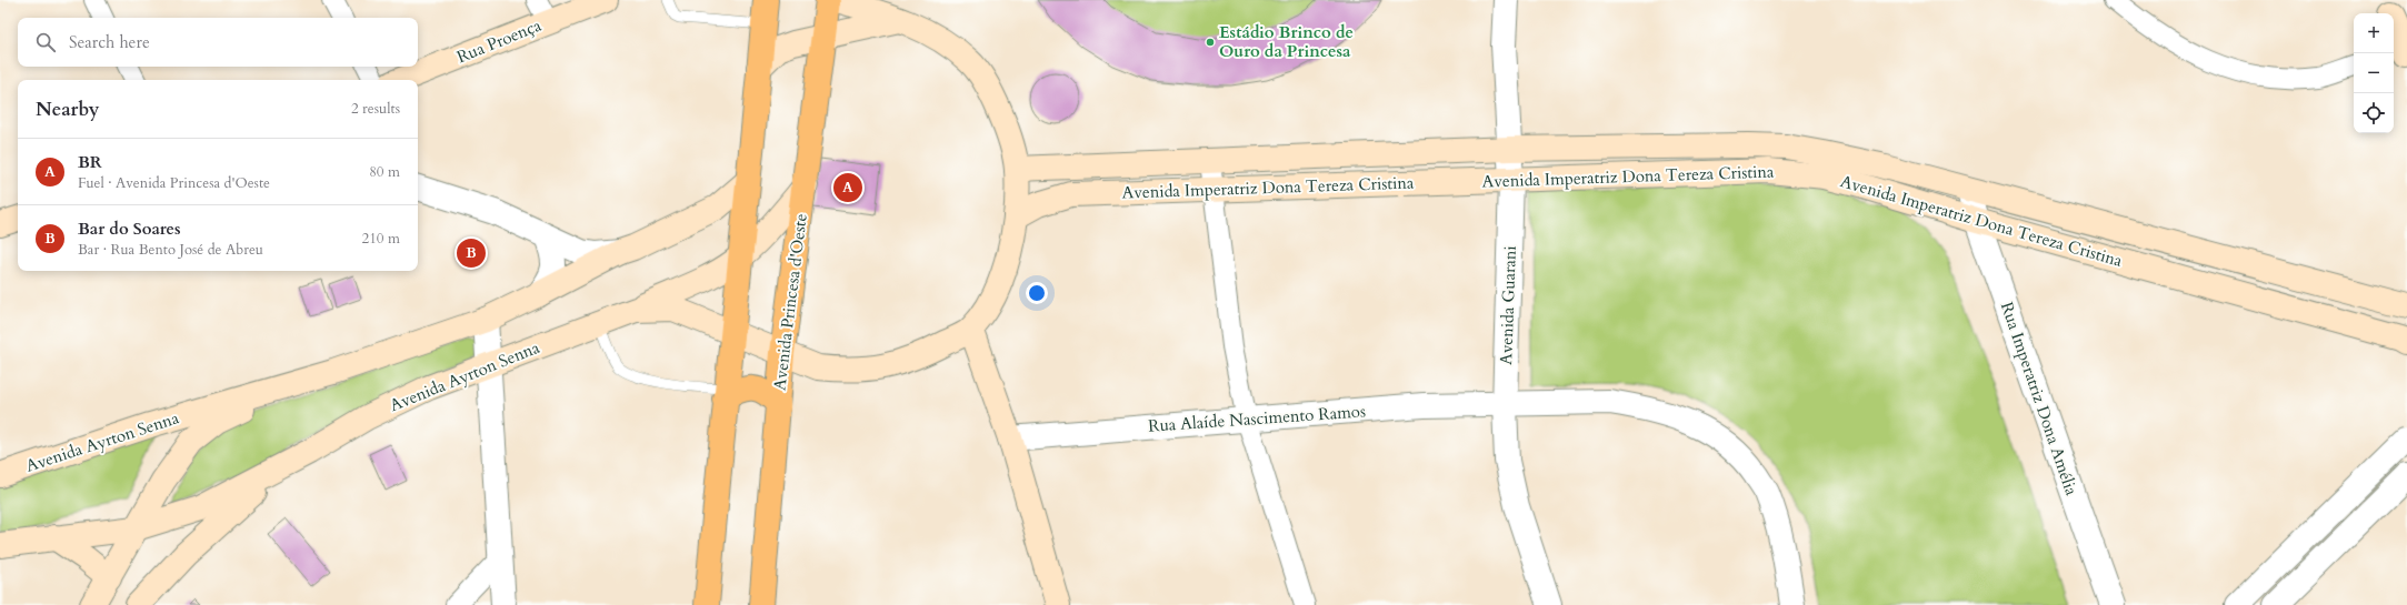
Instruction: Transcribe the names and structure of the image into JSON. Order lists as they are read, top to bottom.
{
  "streets": {
    "main road": [
      "Rua Proença",
      "Avenida Imperatriz Dona Tereza Cristina",
      "Avenida Princesa d'Oeste",
      "Avenida Ayrton Senna"
    ],
    "street": ["Avenida Guarani", "Rua Imperatriz Dona Amélia", "Rua Alaíde Nascimento Ramos"]
  },
  "crossings": [
    ["Avenida Imperatriz Dona Tereza Cristina", "Avenida Guarani"],
    ["Avenida Imperatriz Dona Tereza Cristina", "Rua Imperatriz Dona Amélia"],
    ["Avenida Princesa d'Oeste", "Avenida Ayrton Senna"],
    ["Avenida Guarani", "Rua Alaíde Nascimento Ramos"]
  ],
  "places": ["Estádio Brinco de Ouro da Princesa"],
  "page": {
    "map_buttons": ["+", "−"],
    "search": "Search here",
    "heading": ["Nearby", "2 results"],
    "list": [
      {
        "mark": "A",
        "name": "BR",
        "note": "Fuel · Avenida Princesa d'Oeste",
        "value": "80 m"
      },
      {
        "mark": "B",
        "name": "Bar do Soares",
        "note": "Bar · Rua Bento José de Abreu",
        "value": "210 m"
      }
    ],
    "pins": ["A", "B"]
  }
}
